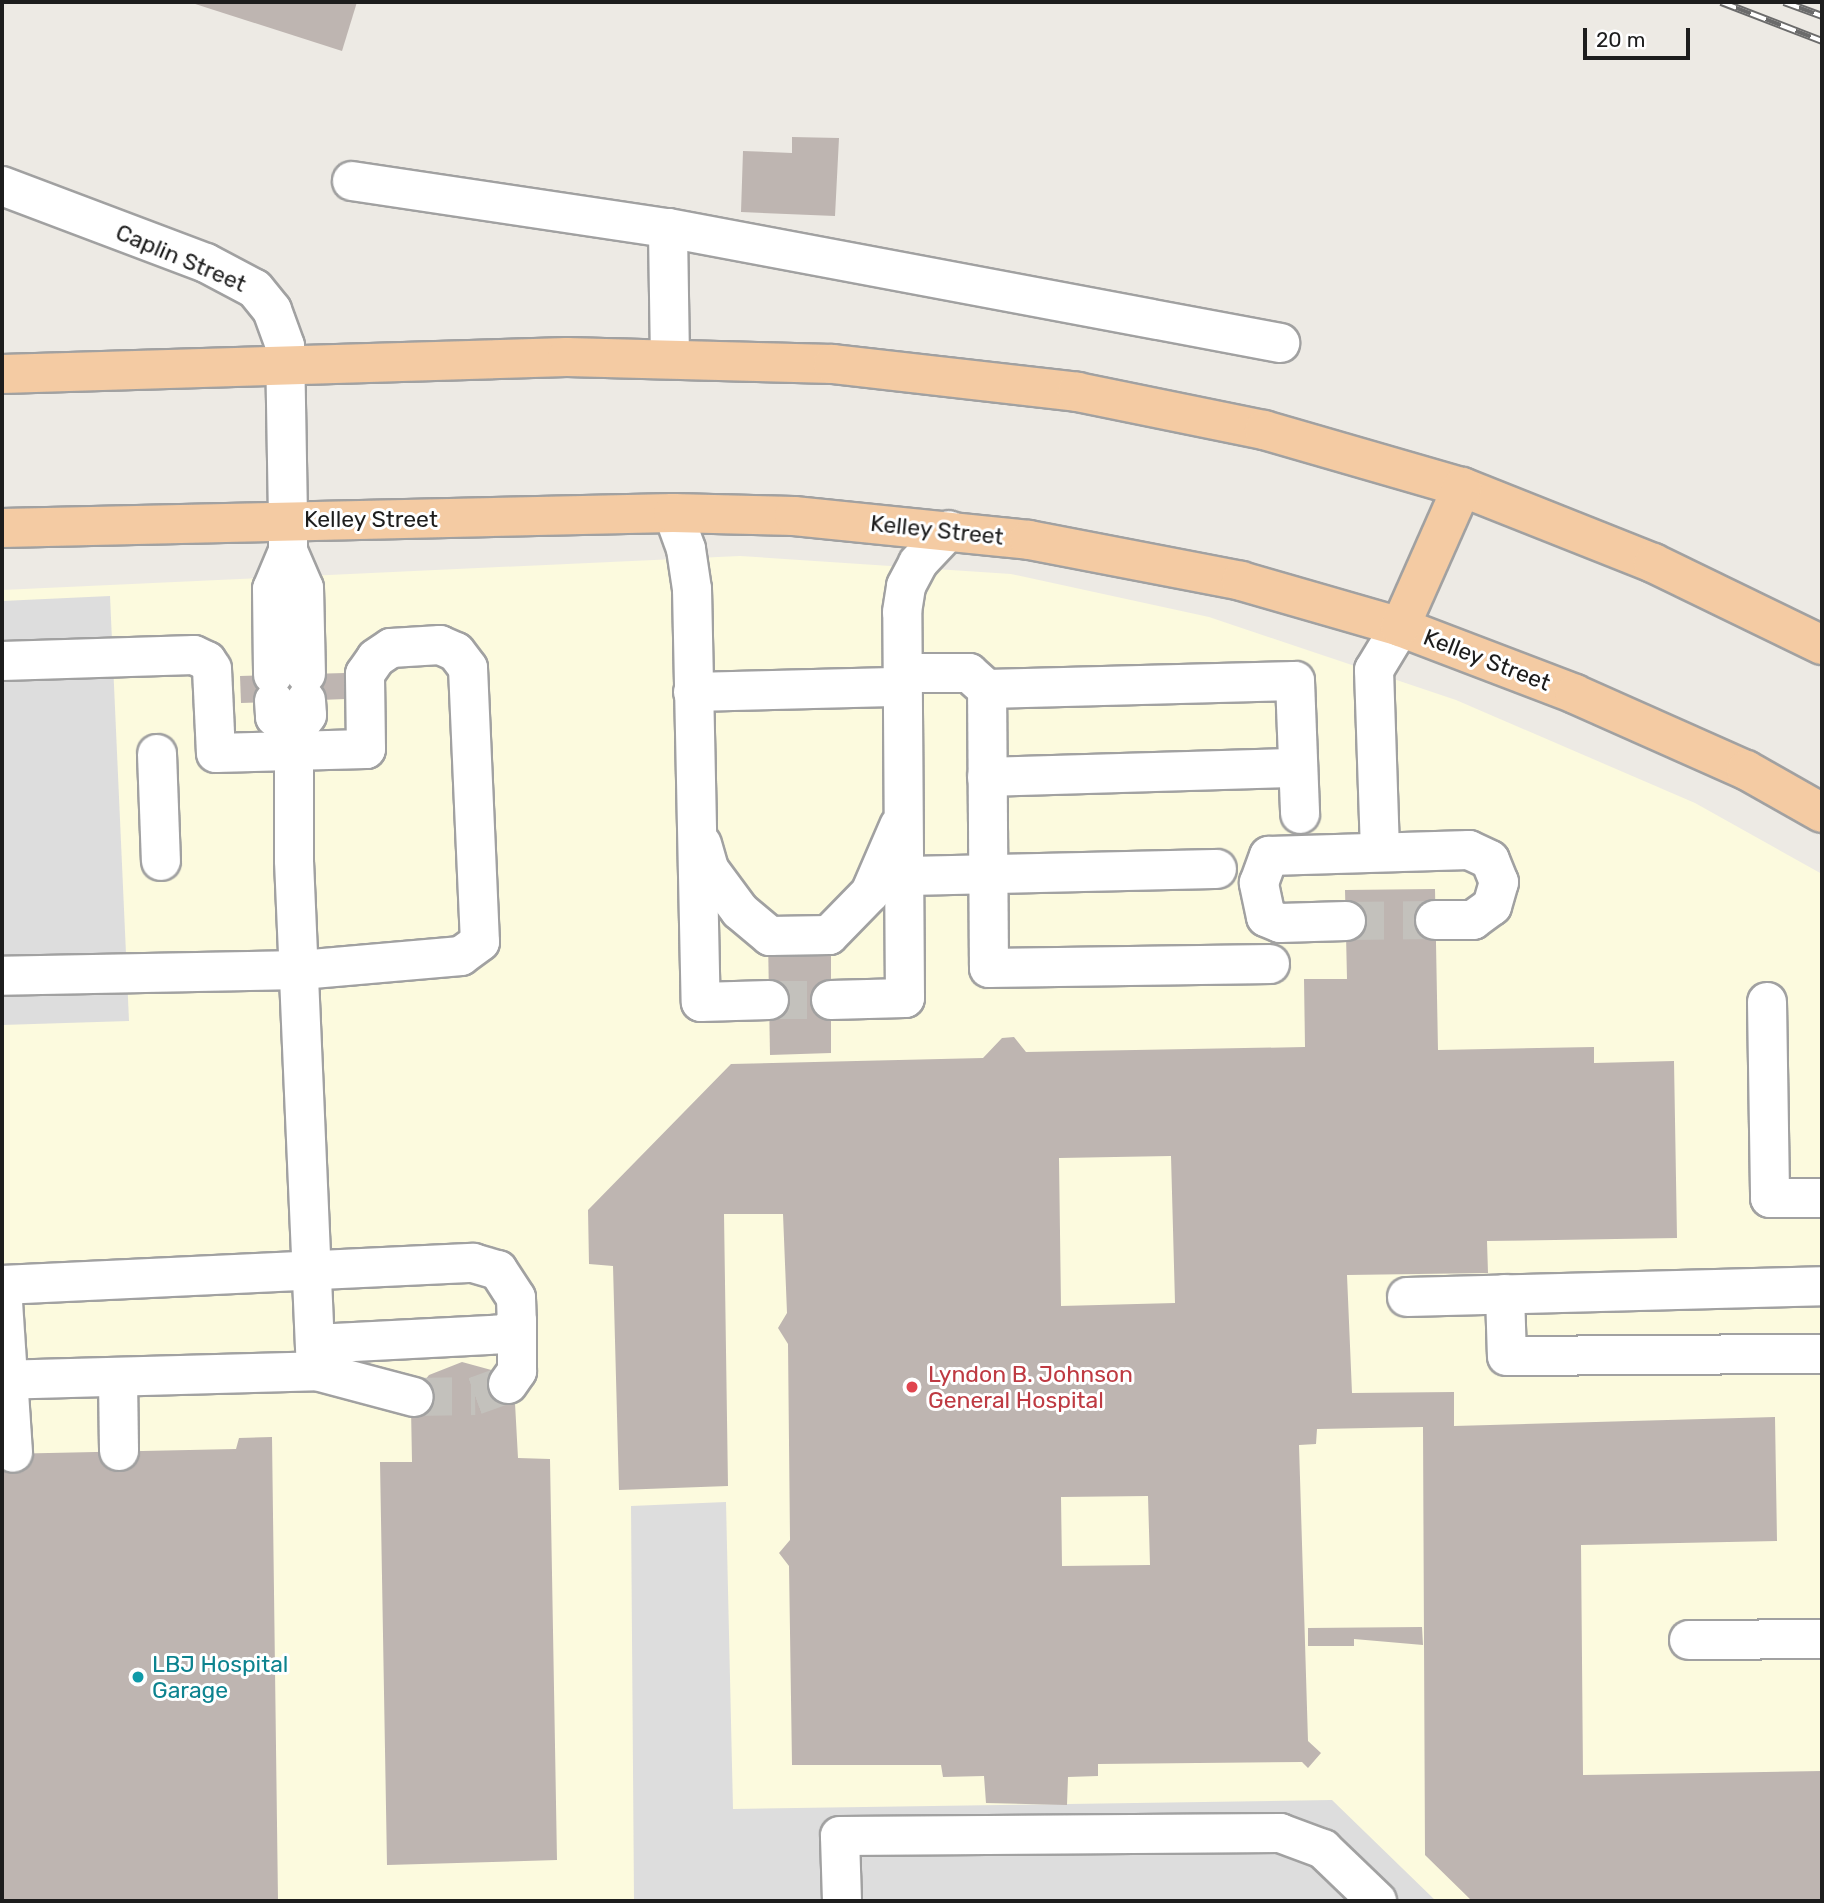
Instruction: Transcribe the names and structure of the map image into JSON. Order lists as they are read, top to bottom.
{
  "streets": {
    "main road": ["Kelley Street"],
    "street": ["Caplin Street"]
  },
  "crossings": [
    ["Caplin Street", "Kelley Street"]
  ],
  "places": ["Lyndon B. Johnson General Hospital", "LBJ Hospital Garage"],
  "scale_bar": "20 m"
}
